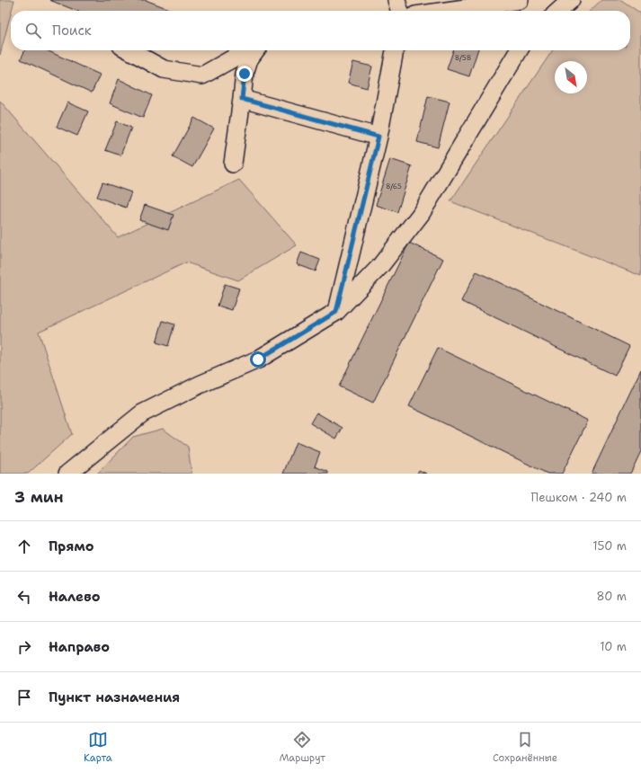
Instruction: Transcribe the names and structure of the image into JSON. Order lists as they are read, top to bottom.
{
  "house_numbers": ["8/58", "8/65"],
  "north": "bottom right",
  "page": {
    "search": "Поиск",
    "heading": ["3 мин", "Пешком · 240 m"],
    "list": [
      ["Прямо", "150 m"],
      ["Налево", "80 m"],
      ["Направо", "10 m"],
      "Пункт назначения"
    ],
    "nav": ["Карта", "Маршрут", "Сохранённые"]
  }
}
